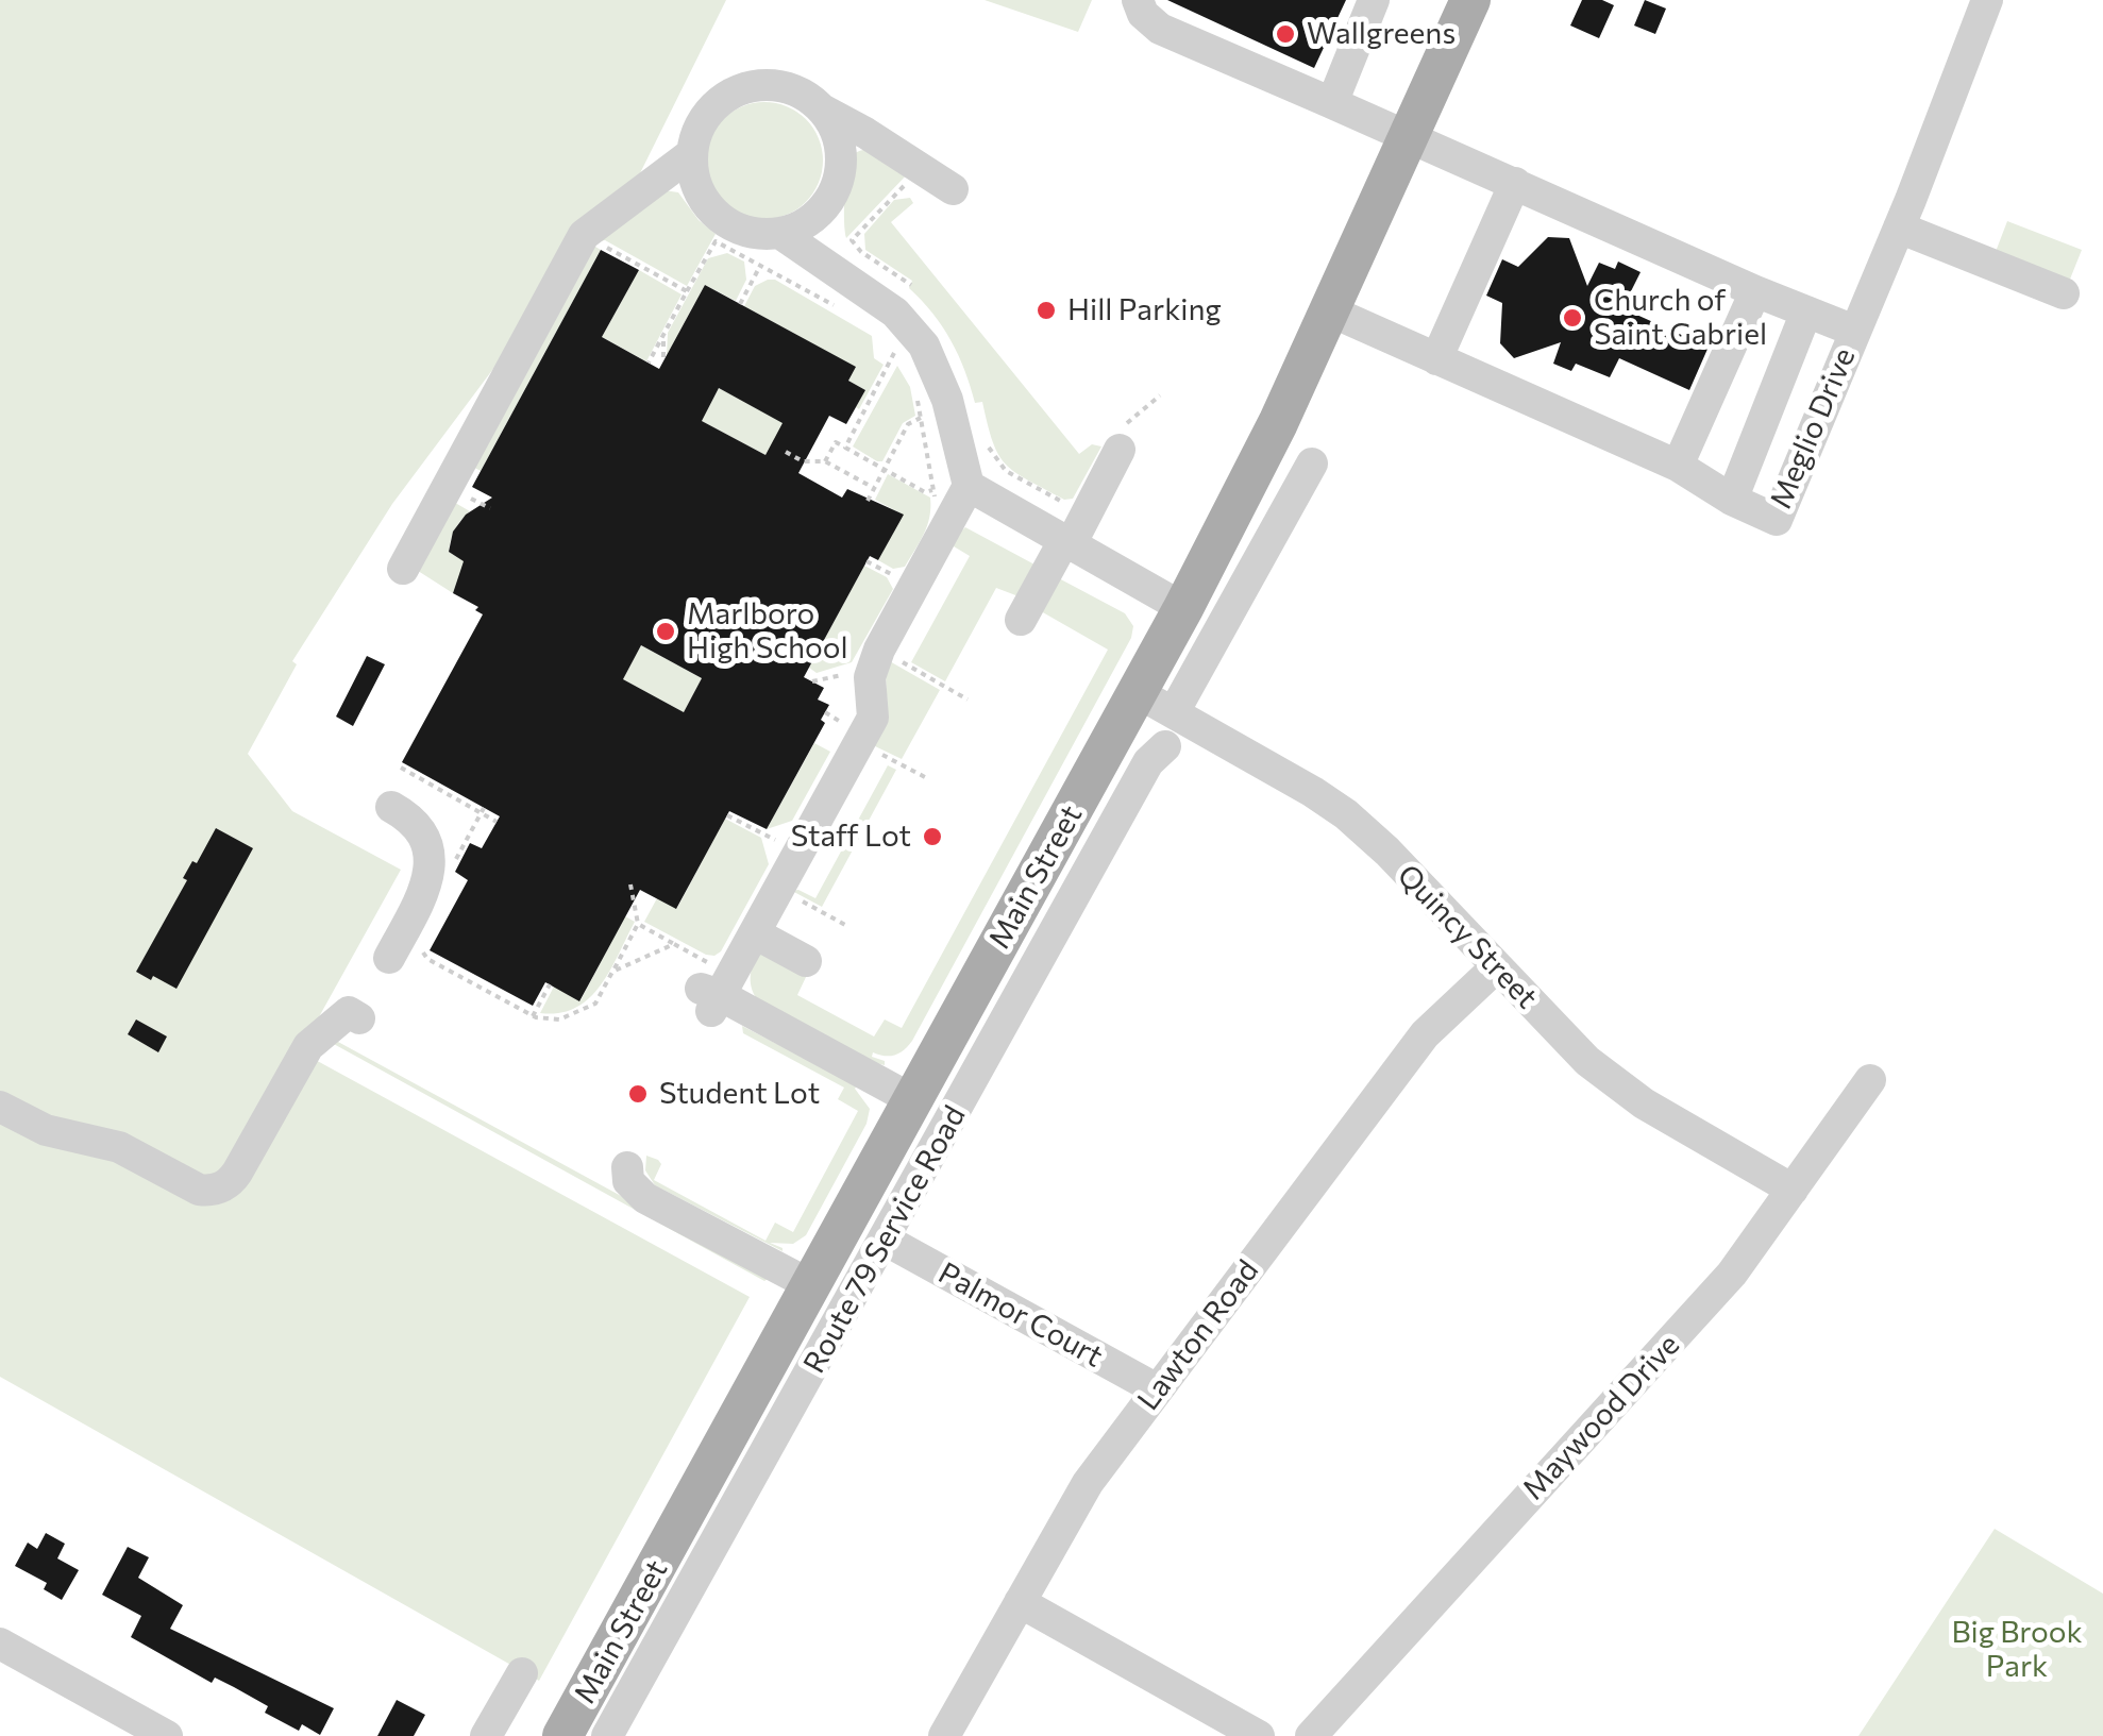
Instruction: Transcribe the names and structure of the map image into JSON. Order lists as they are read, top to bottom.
{
  "streets": {
    "main road": ["Main Street"],
    "street": [
      "Meglio Drive",
      "Quincy Street",
      "Route 79 Service Road",
      "Palmor Court",
      "Lawton Road",
      "Maywood Drive"
    ]
  },
  "crossings": [
    ["Meglio Drive", "Main Street"],
    ["Main Street", "Quincy Street"],
    ["Quincy Street", "Lawton Road"],
    ["Quincy Street", "Maywood Drive"],
    ["Route 79 Service Road", "Palmor Court"],
    ["Palmor Court", "Lawton Road"]
  ],
  "parks": ["Big Brook Park"],
  "places": [
    "Wallgreens",
    "Hill Parking",
    "Church of Saint Gabriel",
    "Marlboro High School",
    "Staff Lot",
    "Student Lot"
  ]
}
